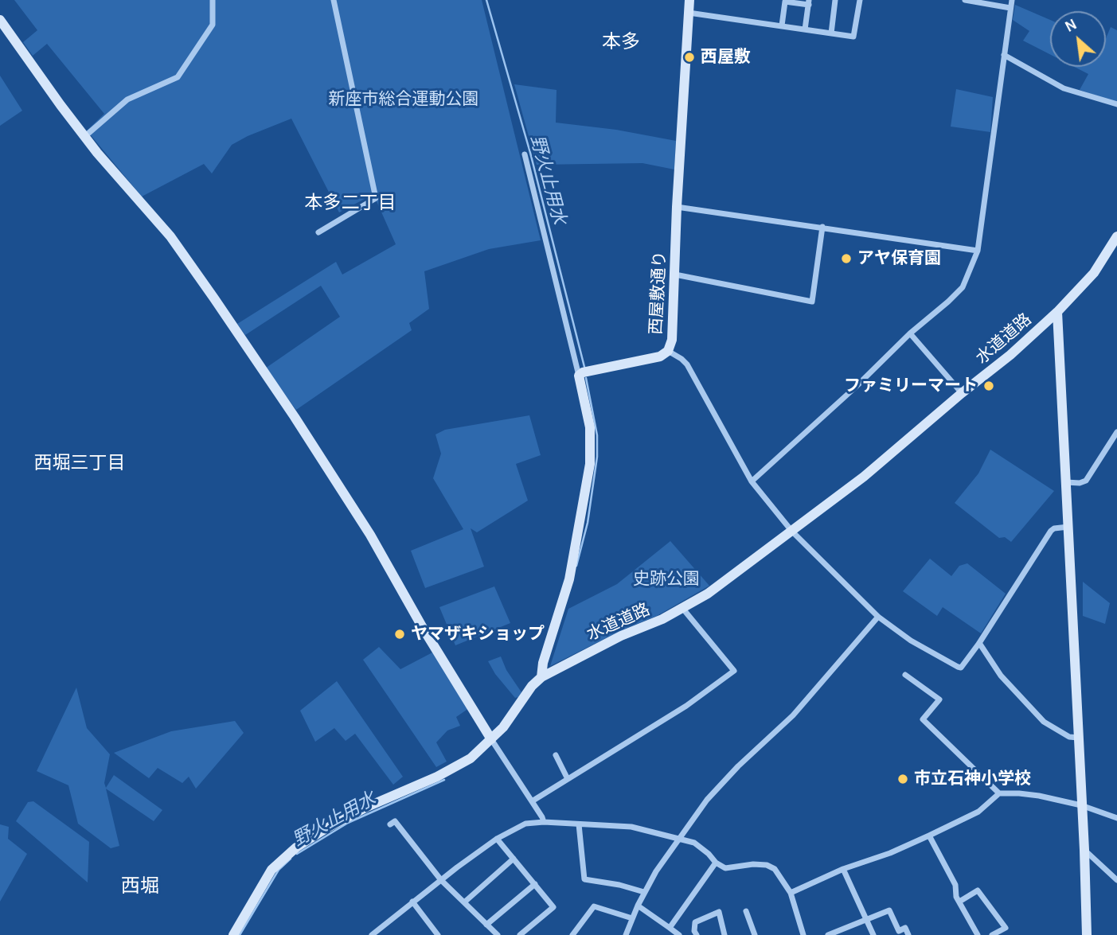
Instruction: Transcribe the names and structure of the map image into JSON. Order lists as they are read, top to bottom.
{
  "streets": {
    "street": ["西屋敷通り", "水道道路"]
  },
  "districts": [
    "本多",
    "本多二丁目",
    "西堀三丁目",
    "西堀"
  ],
  "water": ["野火止用水"],
  "parks": ["新座市総合運動公園", "史跡公園"],
  "places": [
    "西屋敷",
    "アヤ保育園",
    "ファミリーマート",
    "ヤマザキショップ",
    "市立石神小学校"
  ],
  "north": "top left"
}
